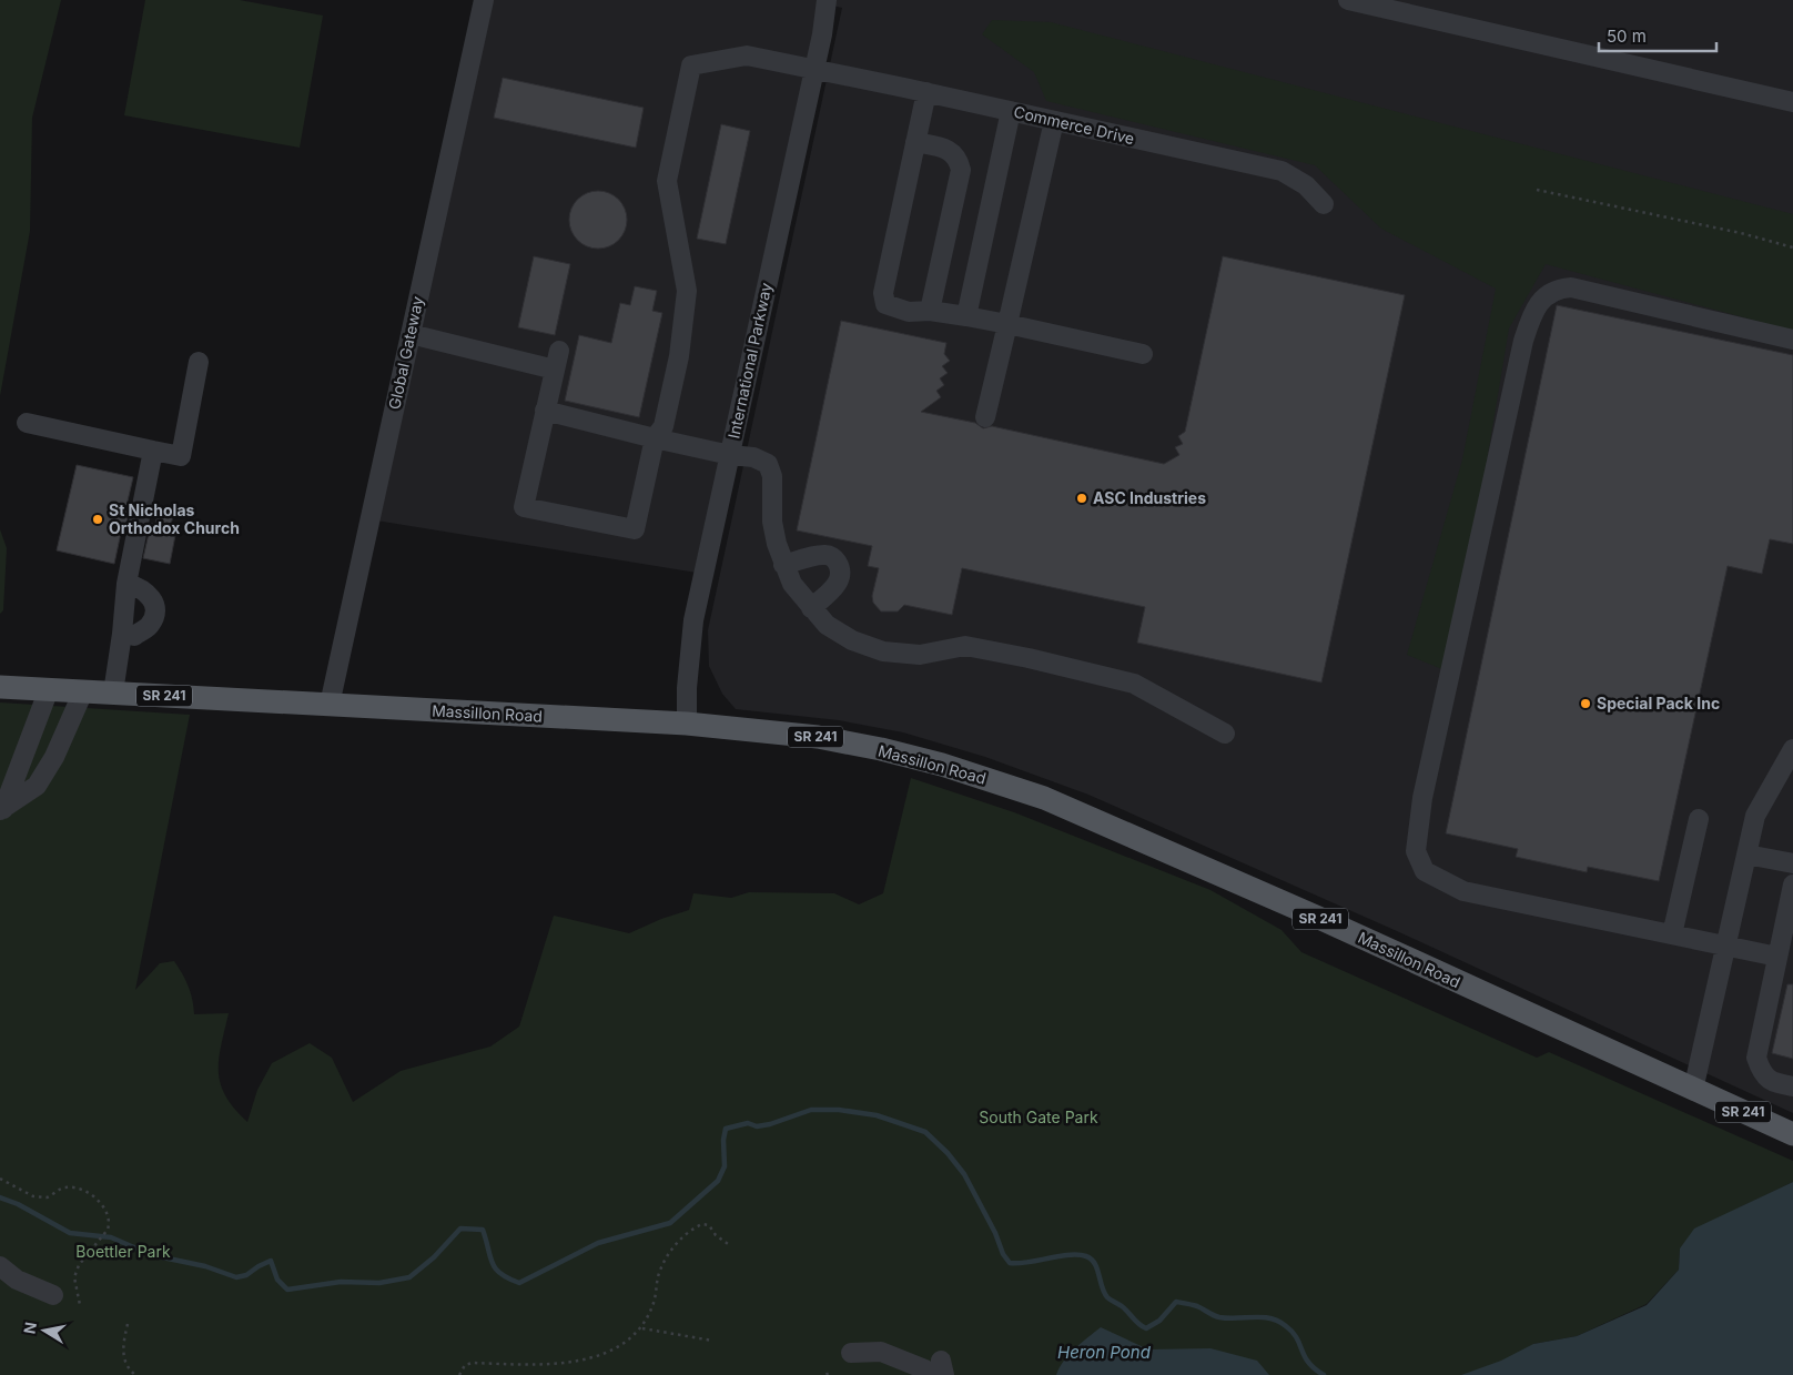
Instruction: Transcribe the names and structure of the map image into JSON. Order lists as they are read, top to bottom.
{
  "streets": {
    "main road": ["SR 241", "Massillon Road"],
    "street": ["Commerce Drive", "Global Gateway", "International Parkway"]
  },
  "crossings": [
    ["Commerce Drive", "International Parkway"],
    ["Global Gateway", "Massillon Road"],
    ["International Parkway", "Massillon Road"]
  ],
  "water": ["Heron Pond"],
  "parks": ["South Gate Park", "Boettler Park"],
  "places": ["ASC Industries", "St Nicholas Orthodox Church", "Special Pack Inc"],
  "scale_bar": "50 m",
  "north": "left"
}
